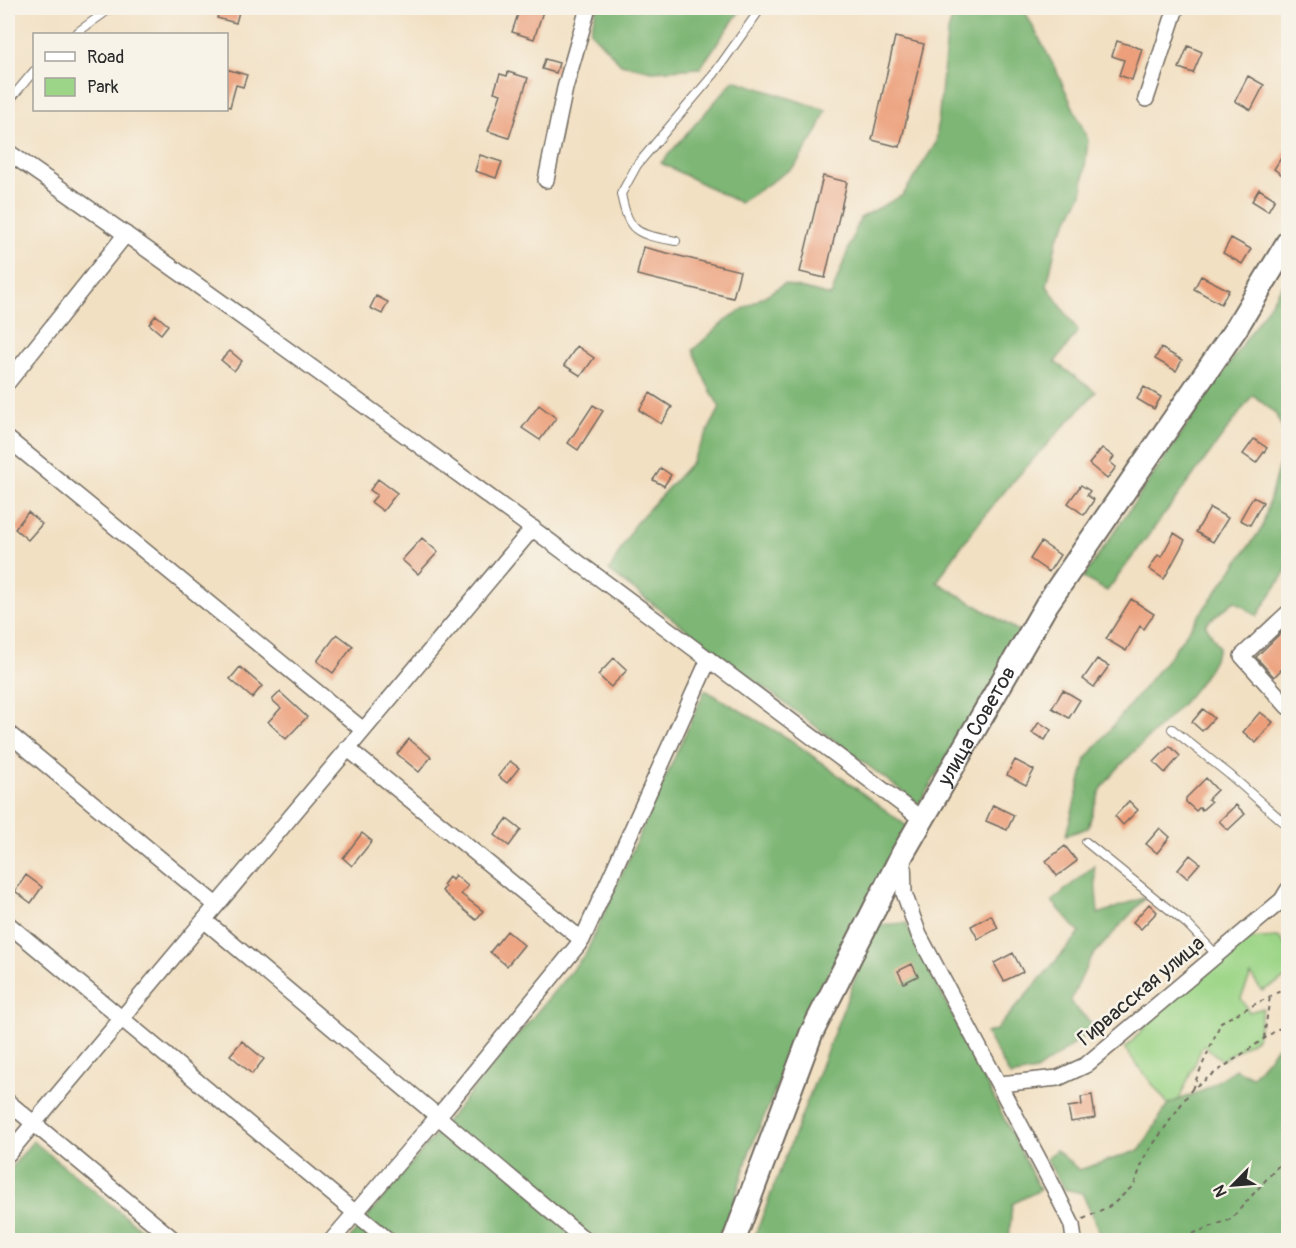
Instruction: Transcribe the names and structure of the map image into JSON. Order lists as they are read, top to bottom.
{
  "streets": {
    "main road": ["улица Советов"],
    "street": ["Гирвасская улица"]
  },
  "legend": ["Road", "Park"],
  "north": "bottom left"
}
